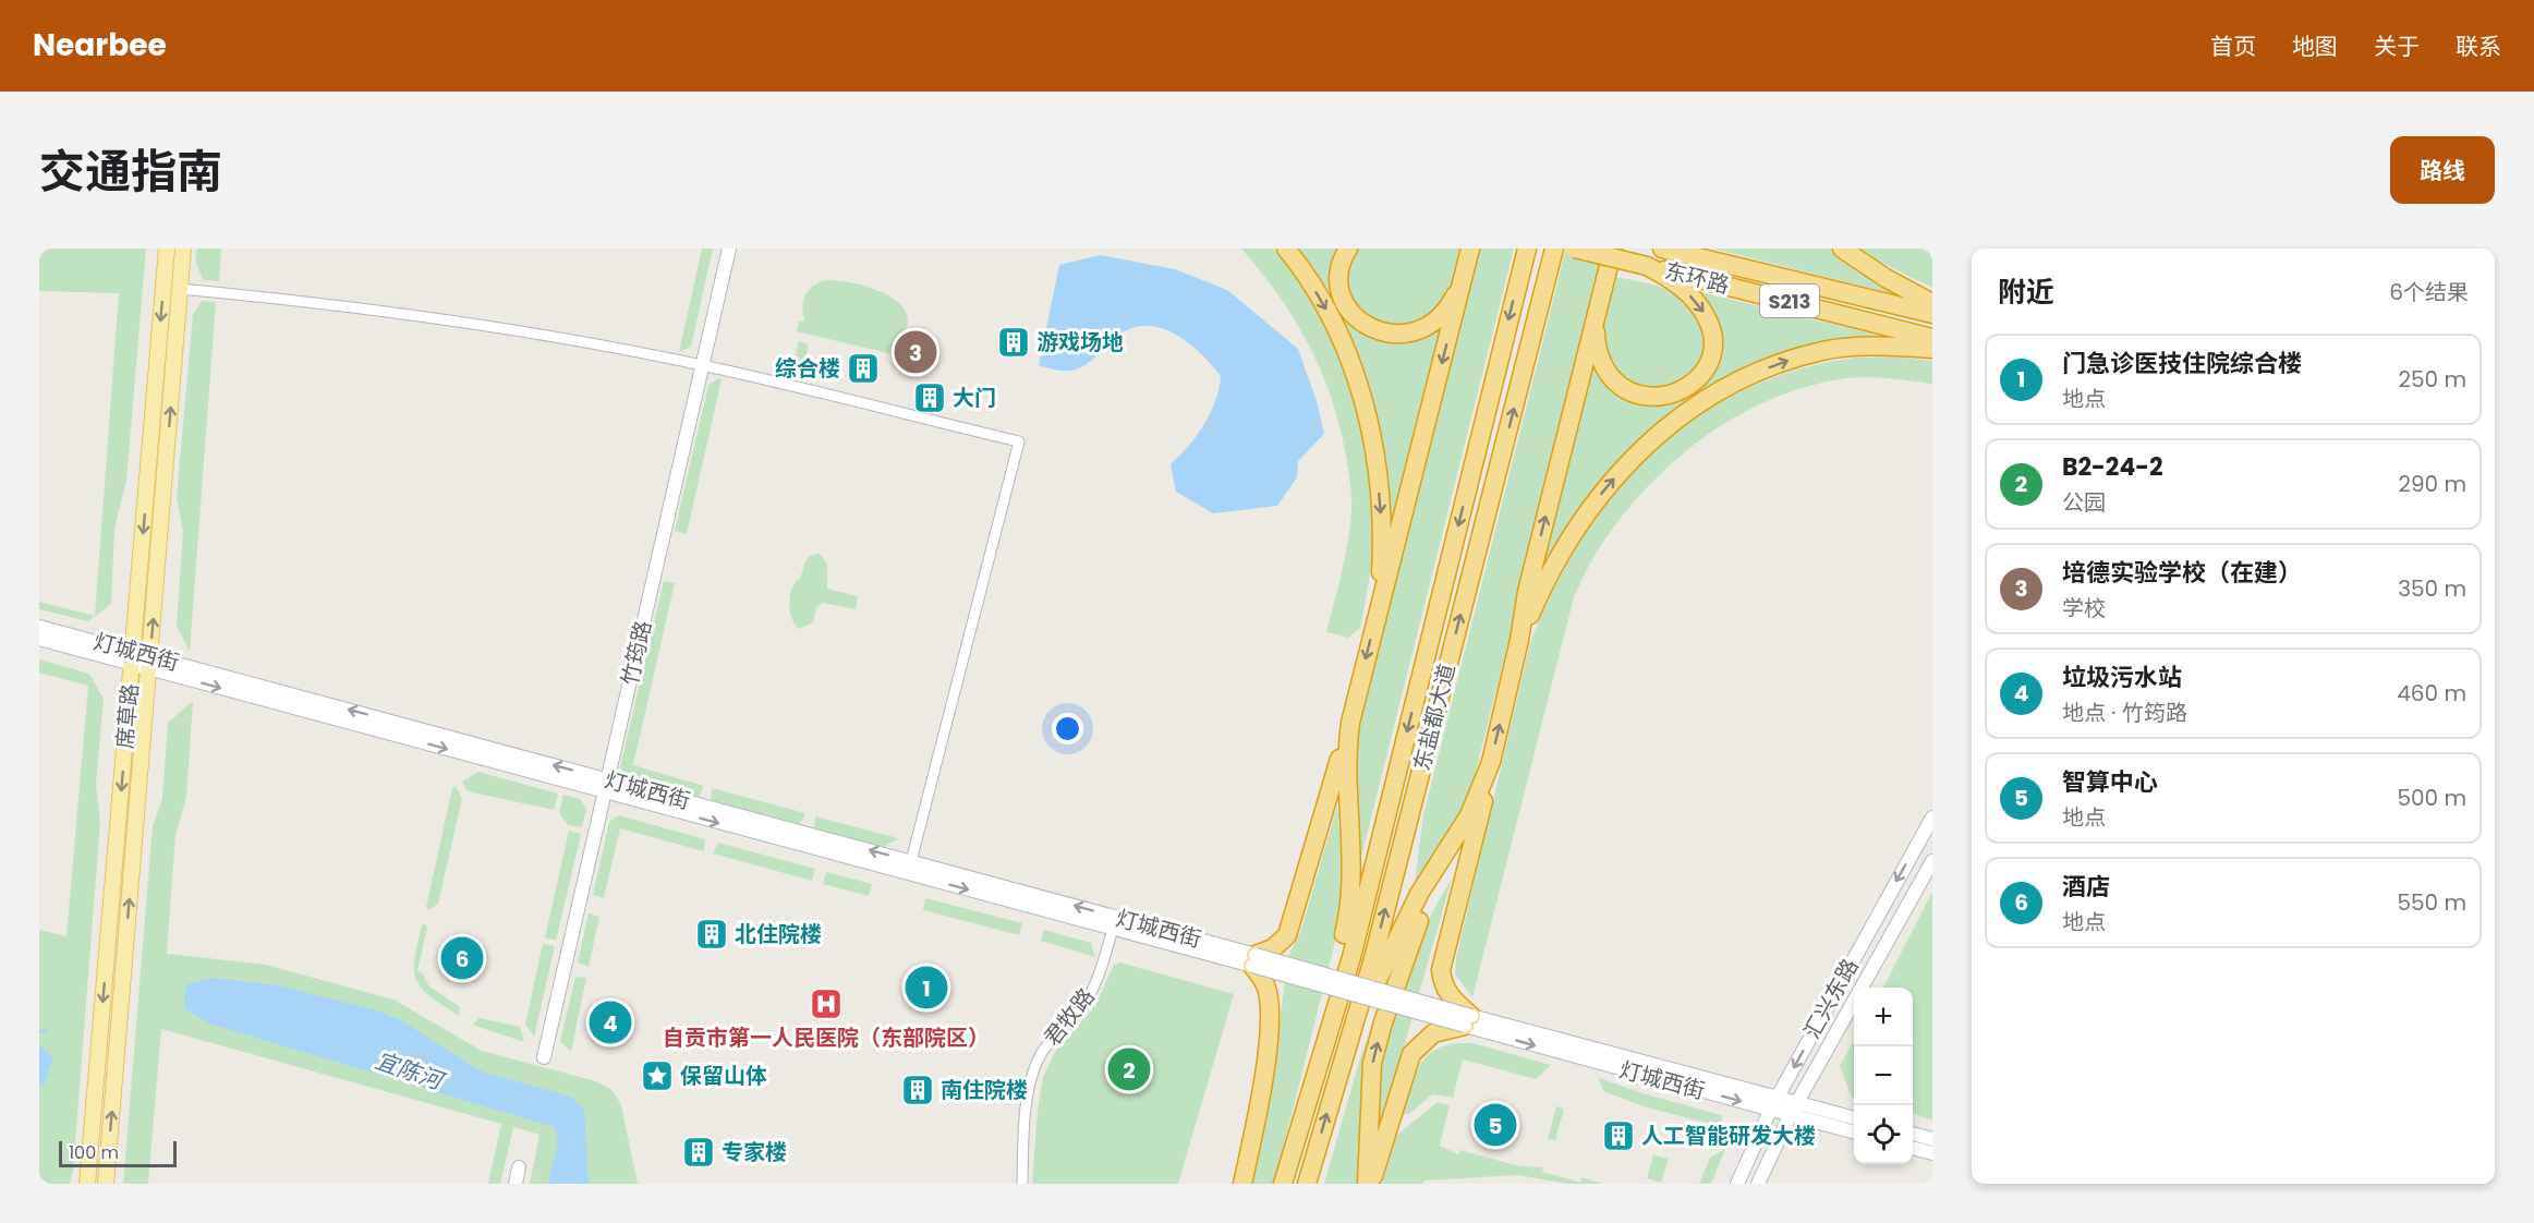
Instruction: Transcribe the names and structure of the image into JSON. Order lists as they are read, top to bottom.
{
  "streets": {
    "highway": ["东环路", "S213", "东盐都大道"],
    "main road": ["席草路"],
    "street": [
      "灯城西街",
      "竹筠路",
      "汇兴东路",
      "君牧路"
    ]
  },
  "crossings": [
    ["灯城西街", "竹筠路"],
    ["灯城西街", "席草路"],
    ["灯城西街", "汇兴东路"],
    ["灯城西街", "君牧路"]
  ],
  "water": ["宜陈河"],
  "places": {
    "building": [
      "游戏场地",
      "综合楼",
      "大门",
      "北住院楼",
      "南住院楼",
      "人工智能研发大楼",
      "专家楼"
    ],
    "hospital": ["自贡市第一人民医院（东部院区）"],
    "place": ["保留山体"]
  },
  "scale_bar": "100 m",
  "page": {
    "header": "Nearbee",
    "nav": [
      "首页",
      "地图",
      "关于",
      "联系"
    ],
    "title": "交通指南",
    "buttons": "路线",
    "heading": ["附近", "6个结果"],
    "pins": [
      "3",
      "6",
      "1",
      "4",
      "2",
      "5"
    ],
    "list": [
      {
        "mark": "1",
        "name": "门急诊医技住院综合楼",
        "note": "地点",
        "value": "250 m"
      },
      {
        "mark": "2",
        "name": "B2-24-2",
        "note": "公园",
        "value": "290 m"
      },
      {
        "mark": "3",
        "name": "培德实验学校（在建）",
        "note": "学校",
        "value": "350 m"
      },
      {
        "mark": "4",
        "name": "垃圾污水站",
        "note": "地点 · 竹筠路",
        "value": "460 m"
      },
      {
        "mark": "5",
        "name": "智算中心",
        "note": "地点",
        "value": "500 m"
      },
      {
        "mark": "6",
        "name": "酒店",
        "note": "地点",
        "value": "550 m"
      }
    ],
    "map_buttons": ["+", "−"],
    "scale": "100 m"
  }
}
